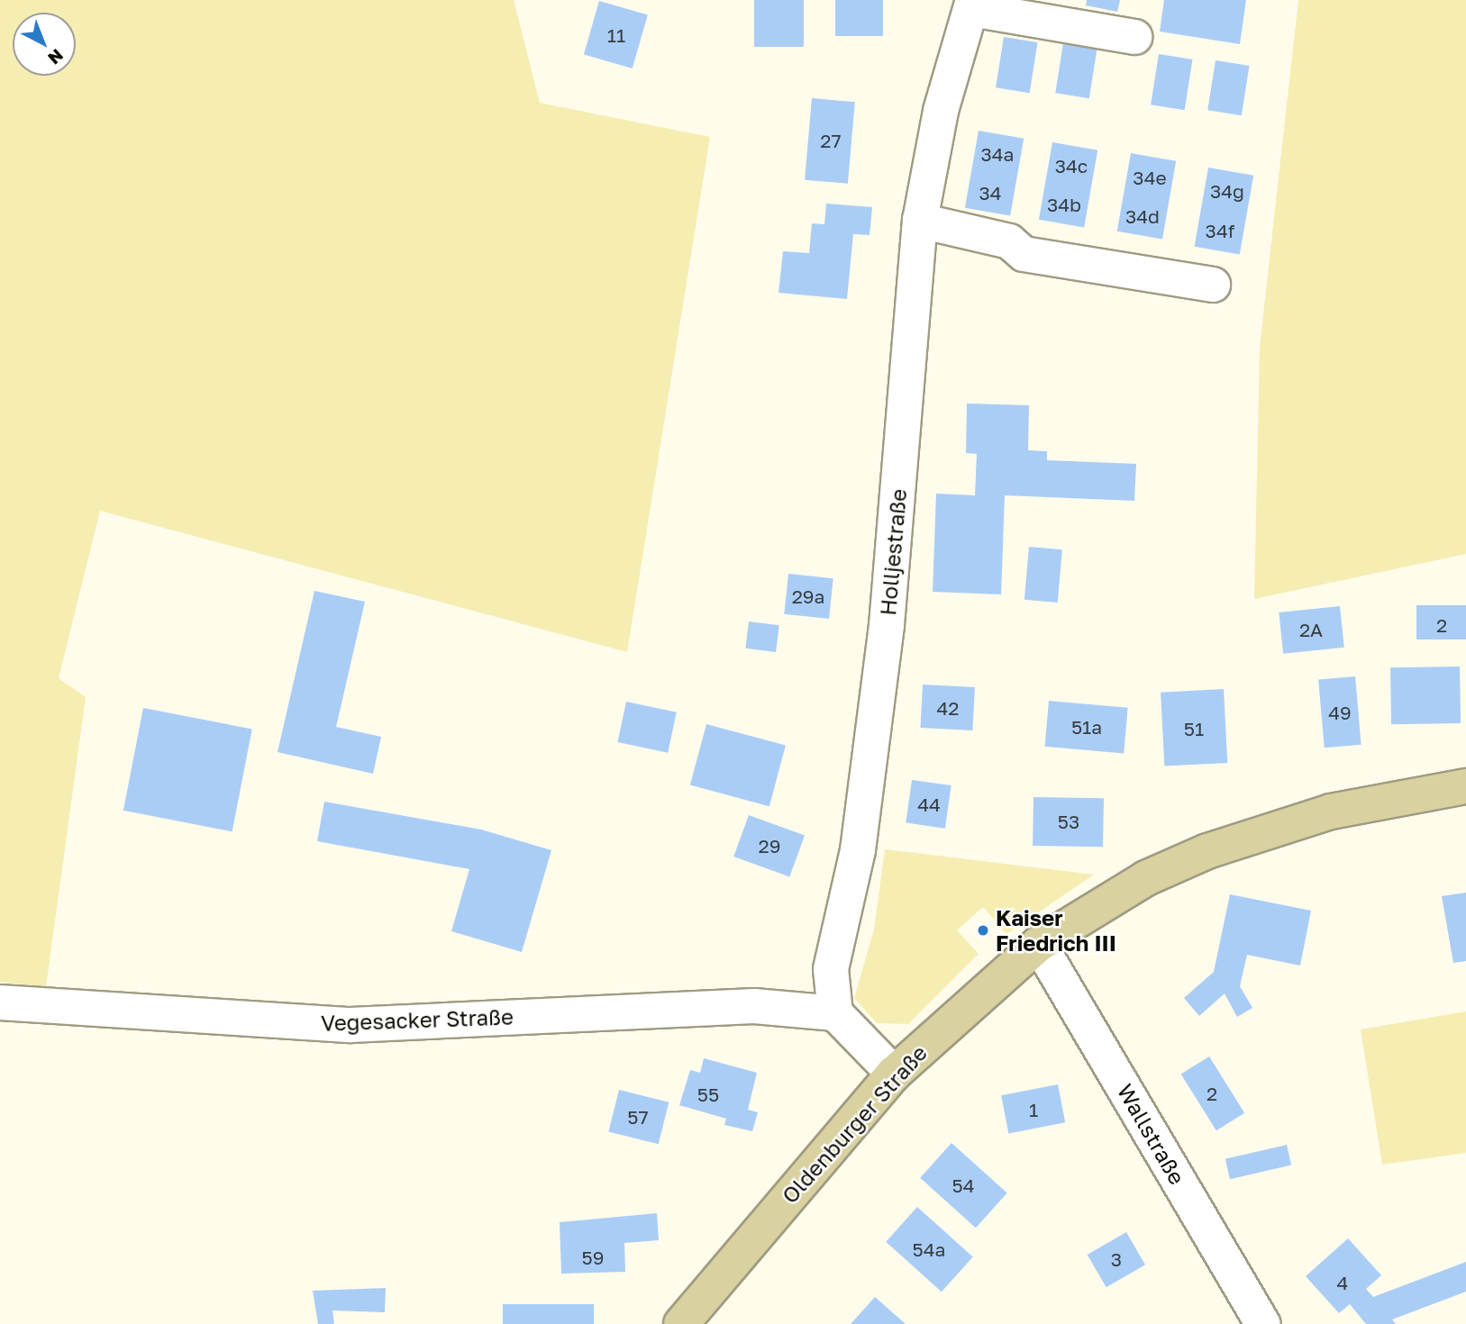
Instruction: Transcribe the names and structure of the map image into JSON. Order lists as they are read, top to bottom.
{
  "streets": {
    "main road": ["Oldenburger Straße"],
    "street": ["Holljestraße", "Vegesacker Straße", "Wallstraße"]
  },
  "crossings": [
    ["Holljestraße", "Vegesacker Straße"],
    ["Oldenburger Straße", "Wallstraße"]
  ],
  "places": ["Kaiser Friedrich III"],
  "house_numbers": [
    "11",
    "27",
    "34a",
    "34c",
    "34e",
    "34g",
    "34",
    "34b",
    "34d",
    "34f",
    "29a",
    "2",
    "2A",
    "42",
    "49",
    "51a",
    "51",
    "44",
    "53",
    "29",
    "2",
    "55",
    "1",
    "57",
    "54",
    "54a",
    "59",
    "3",
    "4"
  ],
  "north": "bottom right"
}
